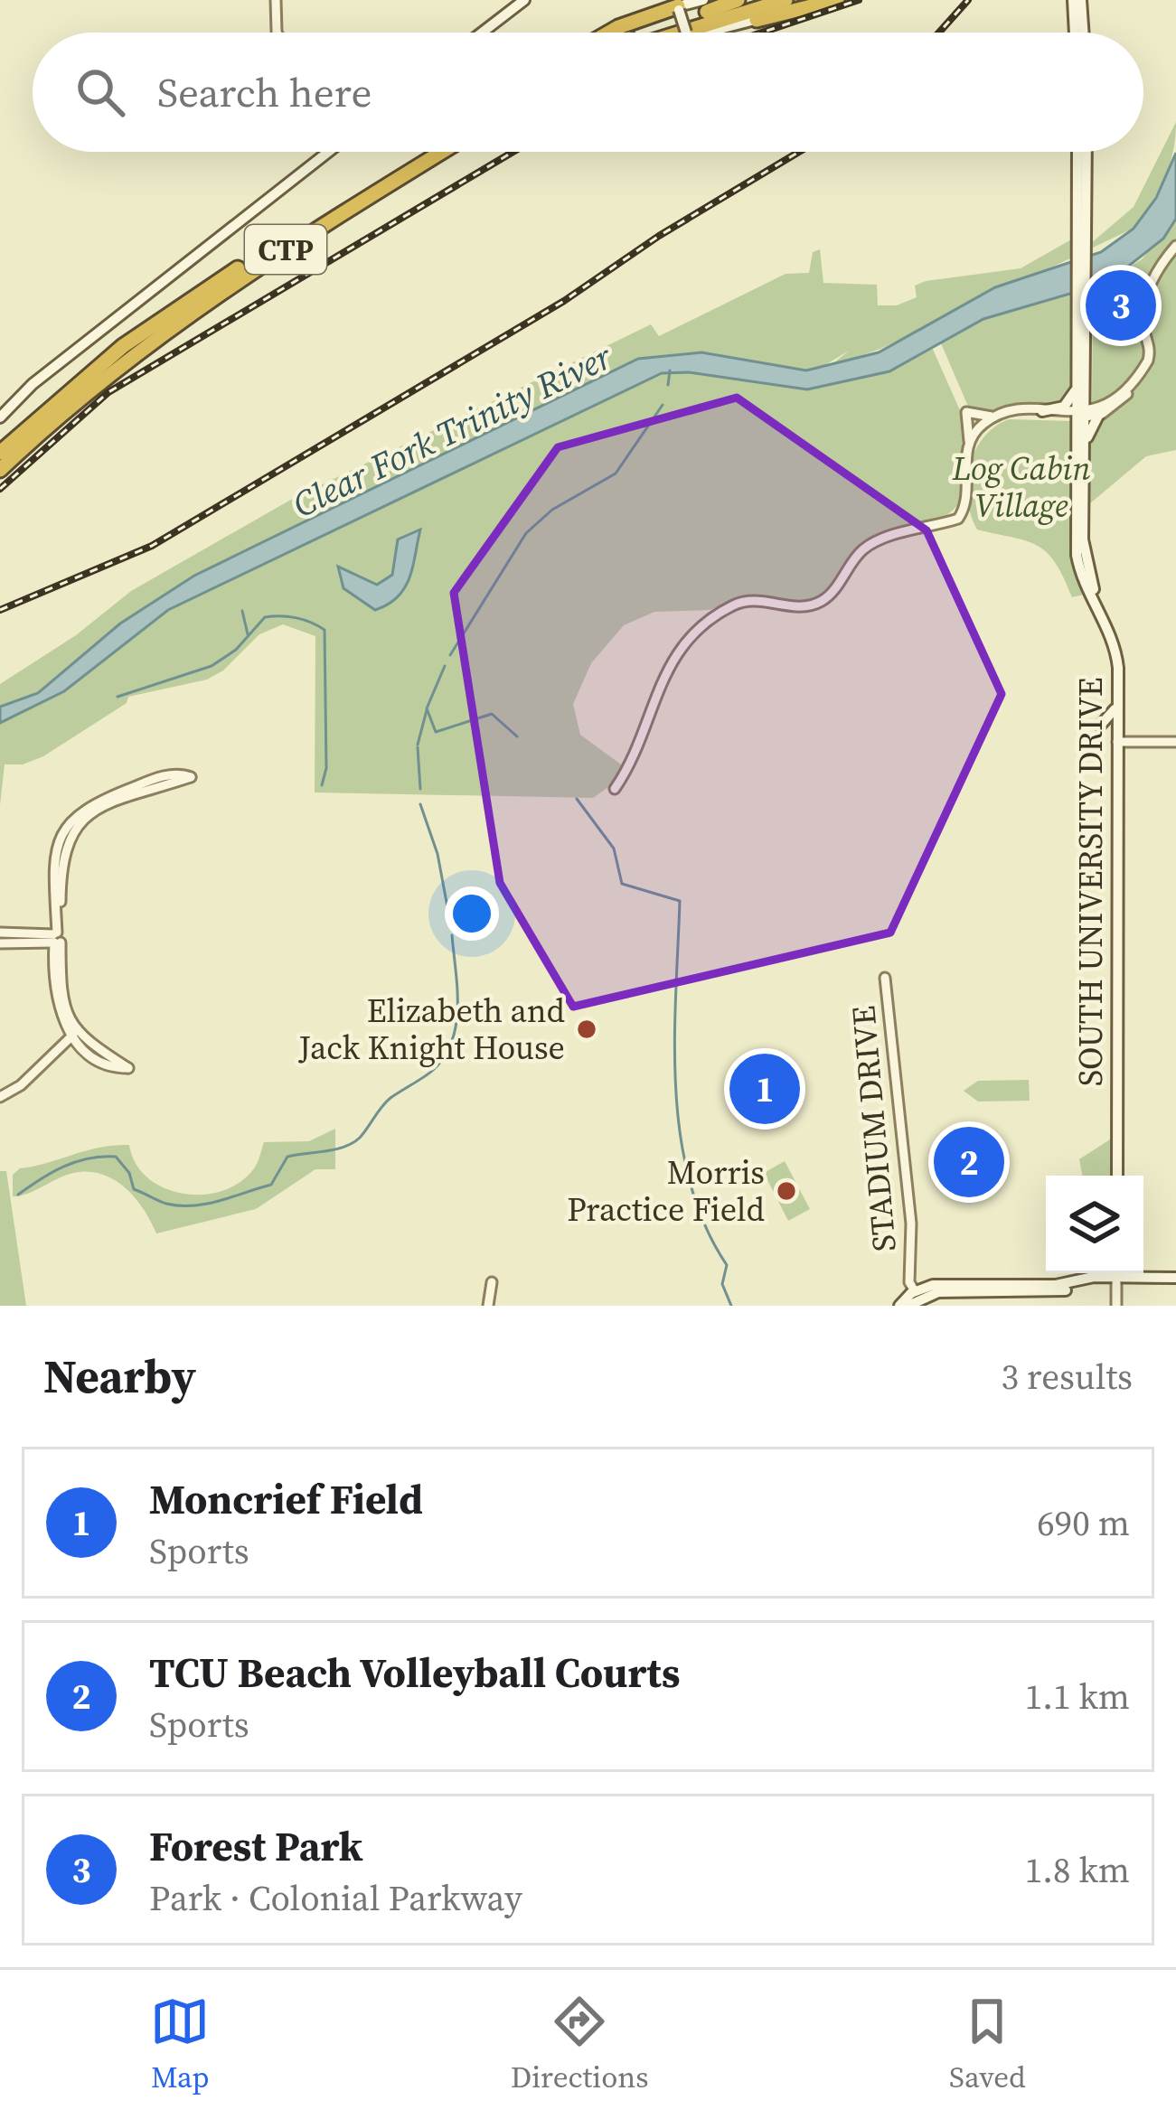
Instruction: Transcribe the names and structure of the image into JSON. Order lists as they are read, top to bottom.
{
  "streets": {
    "highway": ["CTP"],
    "main road": ["SOUTH UNIVERSITY DRIVE"],
    "street": ["STADIUM DRIVE"]
  },
  "water": ["Clear Fork Trinity River"],
  "parks": ["Log Cabin Village"],
  "places": ["Elizabeth and Jack Knight House", "Morris Practice Field"],
  "page": {
    "search": "Search here",
    "pins": ["3", "1", "2"],
    "heading": ["Nearby", "3 results"],
    "list": [
      {
        "mark": "1",
        "name": "Moncrief Field",
        "note": "Sports",
        "value": "690 m"
      },
      {
        "mark": "2",
        "name": "TCU Beach Volleyball Courts",
        "note": "Sports",
        "value": "1.1 km"
      },
      {
        "mark": "3",
        "name": "Forest Park",
        "note": "Park · Colonial Parkway",
        "value": "1.8 km"
      }
    ],
    "nav": ["Map", "Directions", "Saved"]
  }
}
